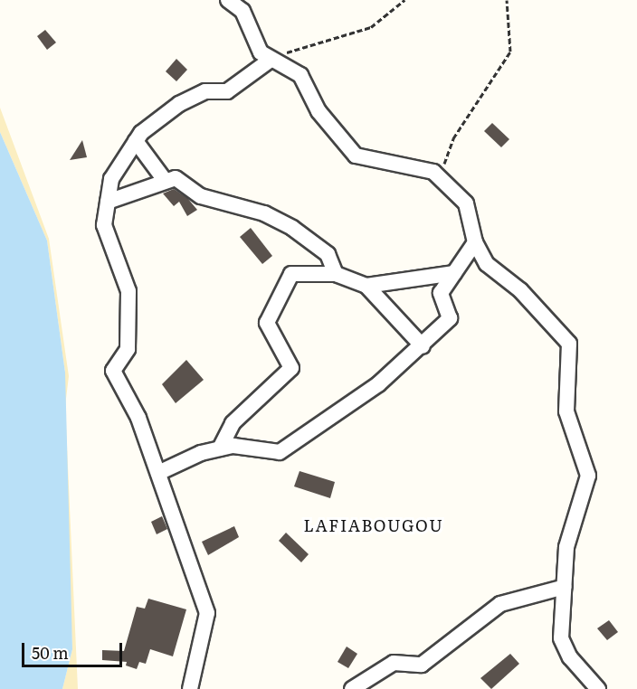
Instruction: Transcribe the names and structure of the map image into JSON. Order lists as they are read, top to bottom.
{
  "districts": ["LAFIABOUGOU"],
  "scale_bar": "50 m"
}
